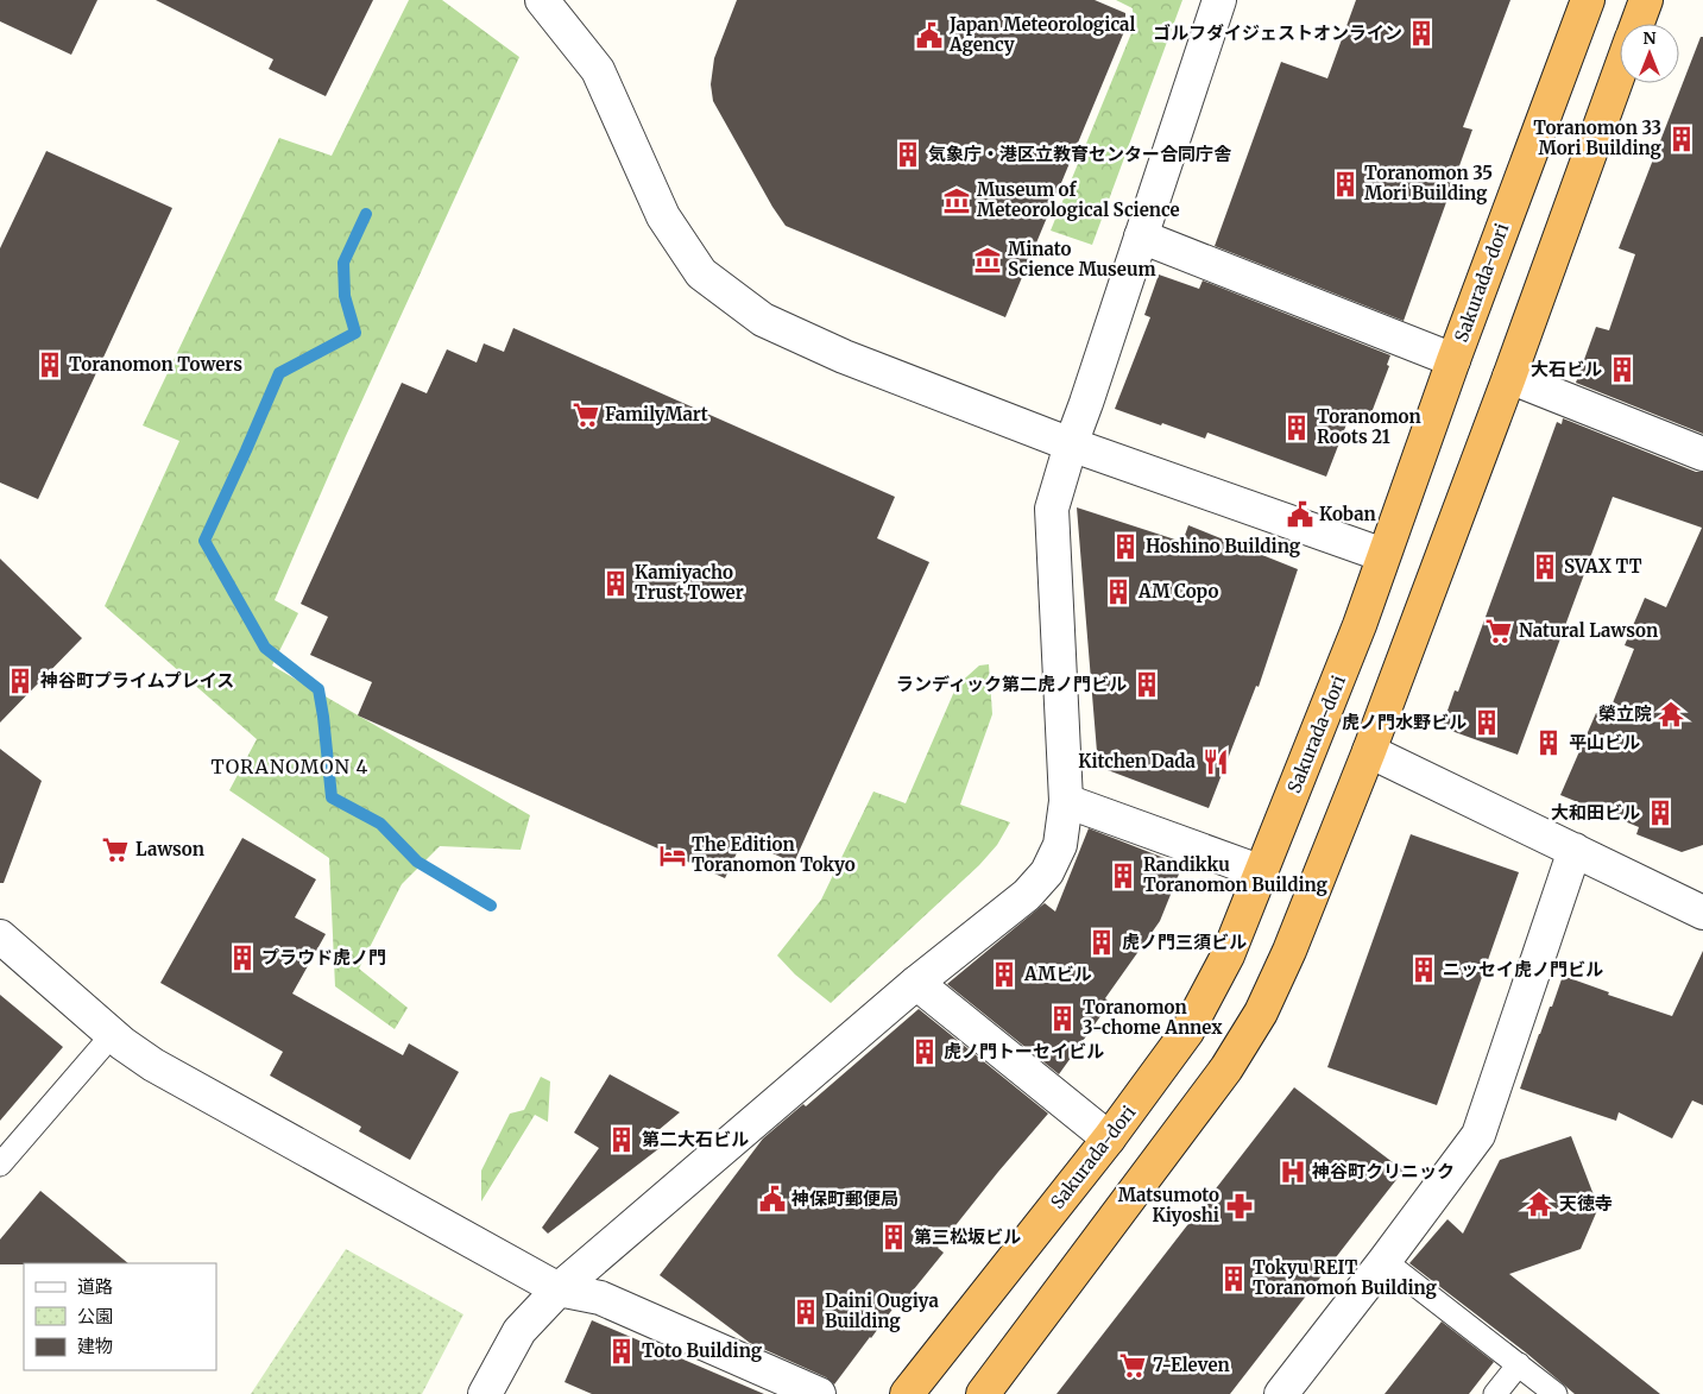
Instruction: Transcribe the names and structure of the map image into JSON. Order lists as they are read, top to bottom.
{
  "streets": {
    "highway": ["Sakurada-dori"]
  },
  "districts": ["TORANOMON 4"],
  "places": {
    "building": [
      "ゴルフダイジェストオンライン",
      "Toranomon 33 Mori Building",
      "気象庁・港区立教育センター合同庁舎",
      "Toranomon 35 Mori Building",
      "Toranomon Towers",
      "大石ビル",
      "Toranomon Roots 21",
      "Hoshino Building",
      "SVAX TT",
      "Kamiyacho Trust Tower",
      "AM Copo",
      "神谷町プライムプレイス",
      "ランディック第二虎ノ門ビル",
      "虎ノ門水野ビル",
      "平山ビル",
      "大和田ビル",
      "Randikku Toranomon Building",
      "虎ノ門三須ビル",
      "プラウド虎ノ門",
      "ニッセイ虎ノ門ビル",
      "AMビル",
      "Toranomon 3-chome Annex",
      "虎ノ門トーセイビル",
      "第二大石ビル",
      "第三松坂ビル",
      "Tokyu REIT Toranomon Building",
      "Daini Ougiya Building",
      "Toto Building"
    ],
    "public building": ["Japan Meteorological Agency", "Koban", "神保町郵便局"],
    "museum": ["Museum of Meteorological Science", "Minato Science Museum"],
    "supermarket": [
      "FamilyMart",
      "Natural Lawson",
      "Lawson",
      "7-Eleven"
    ],
    "temple": ["榮立院", "天徳寺"],
    "restaurant": ["Kitchen Dada"],
    "hotel": ["The Edition Toranomon Tokyo"],
    "hospital": ["神谷町クリニック"],
    "pharmacy": ["Matsumoto Kiyoshi"]
  },
  "legend": ["道路", "公園", "建物"],
  "north": "top"
}
